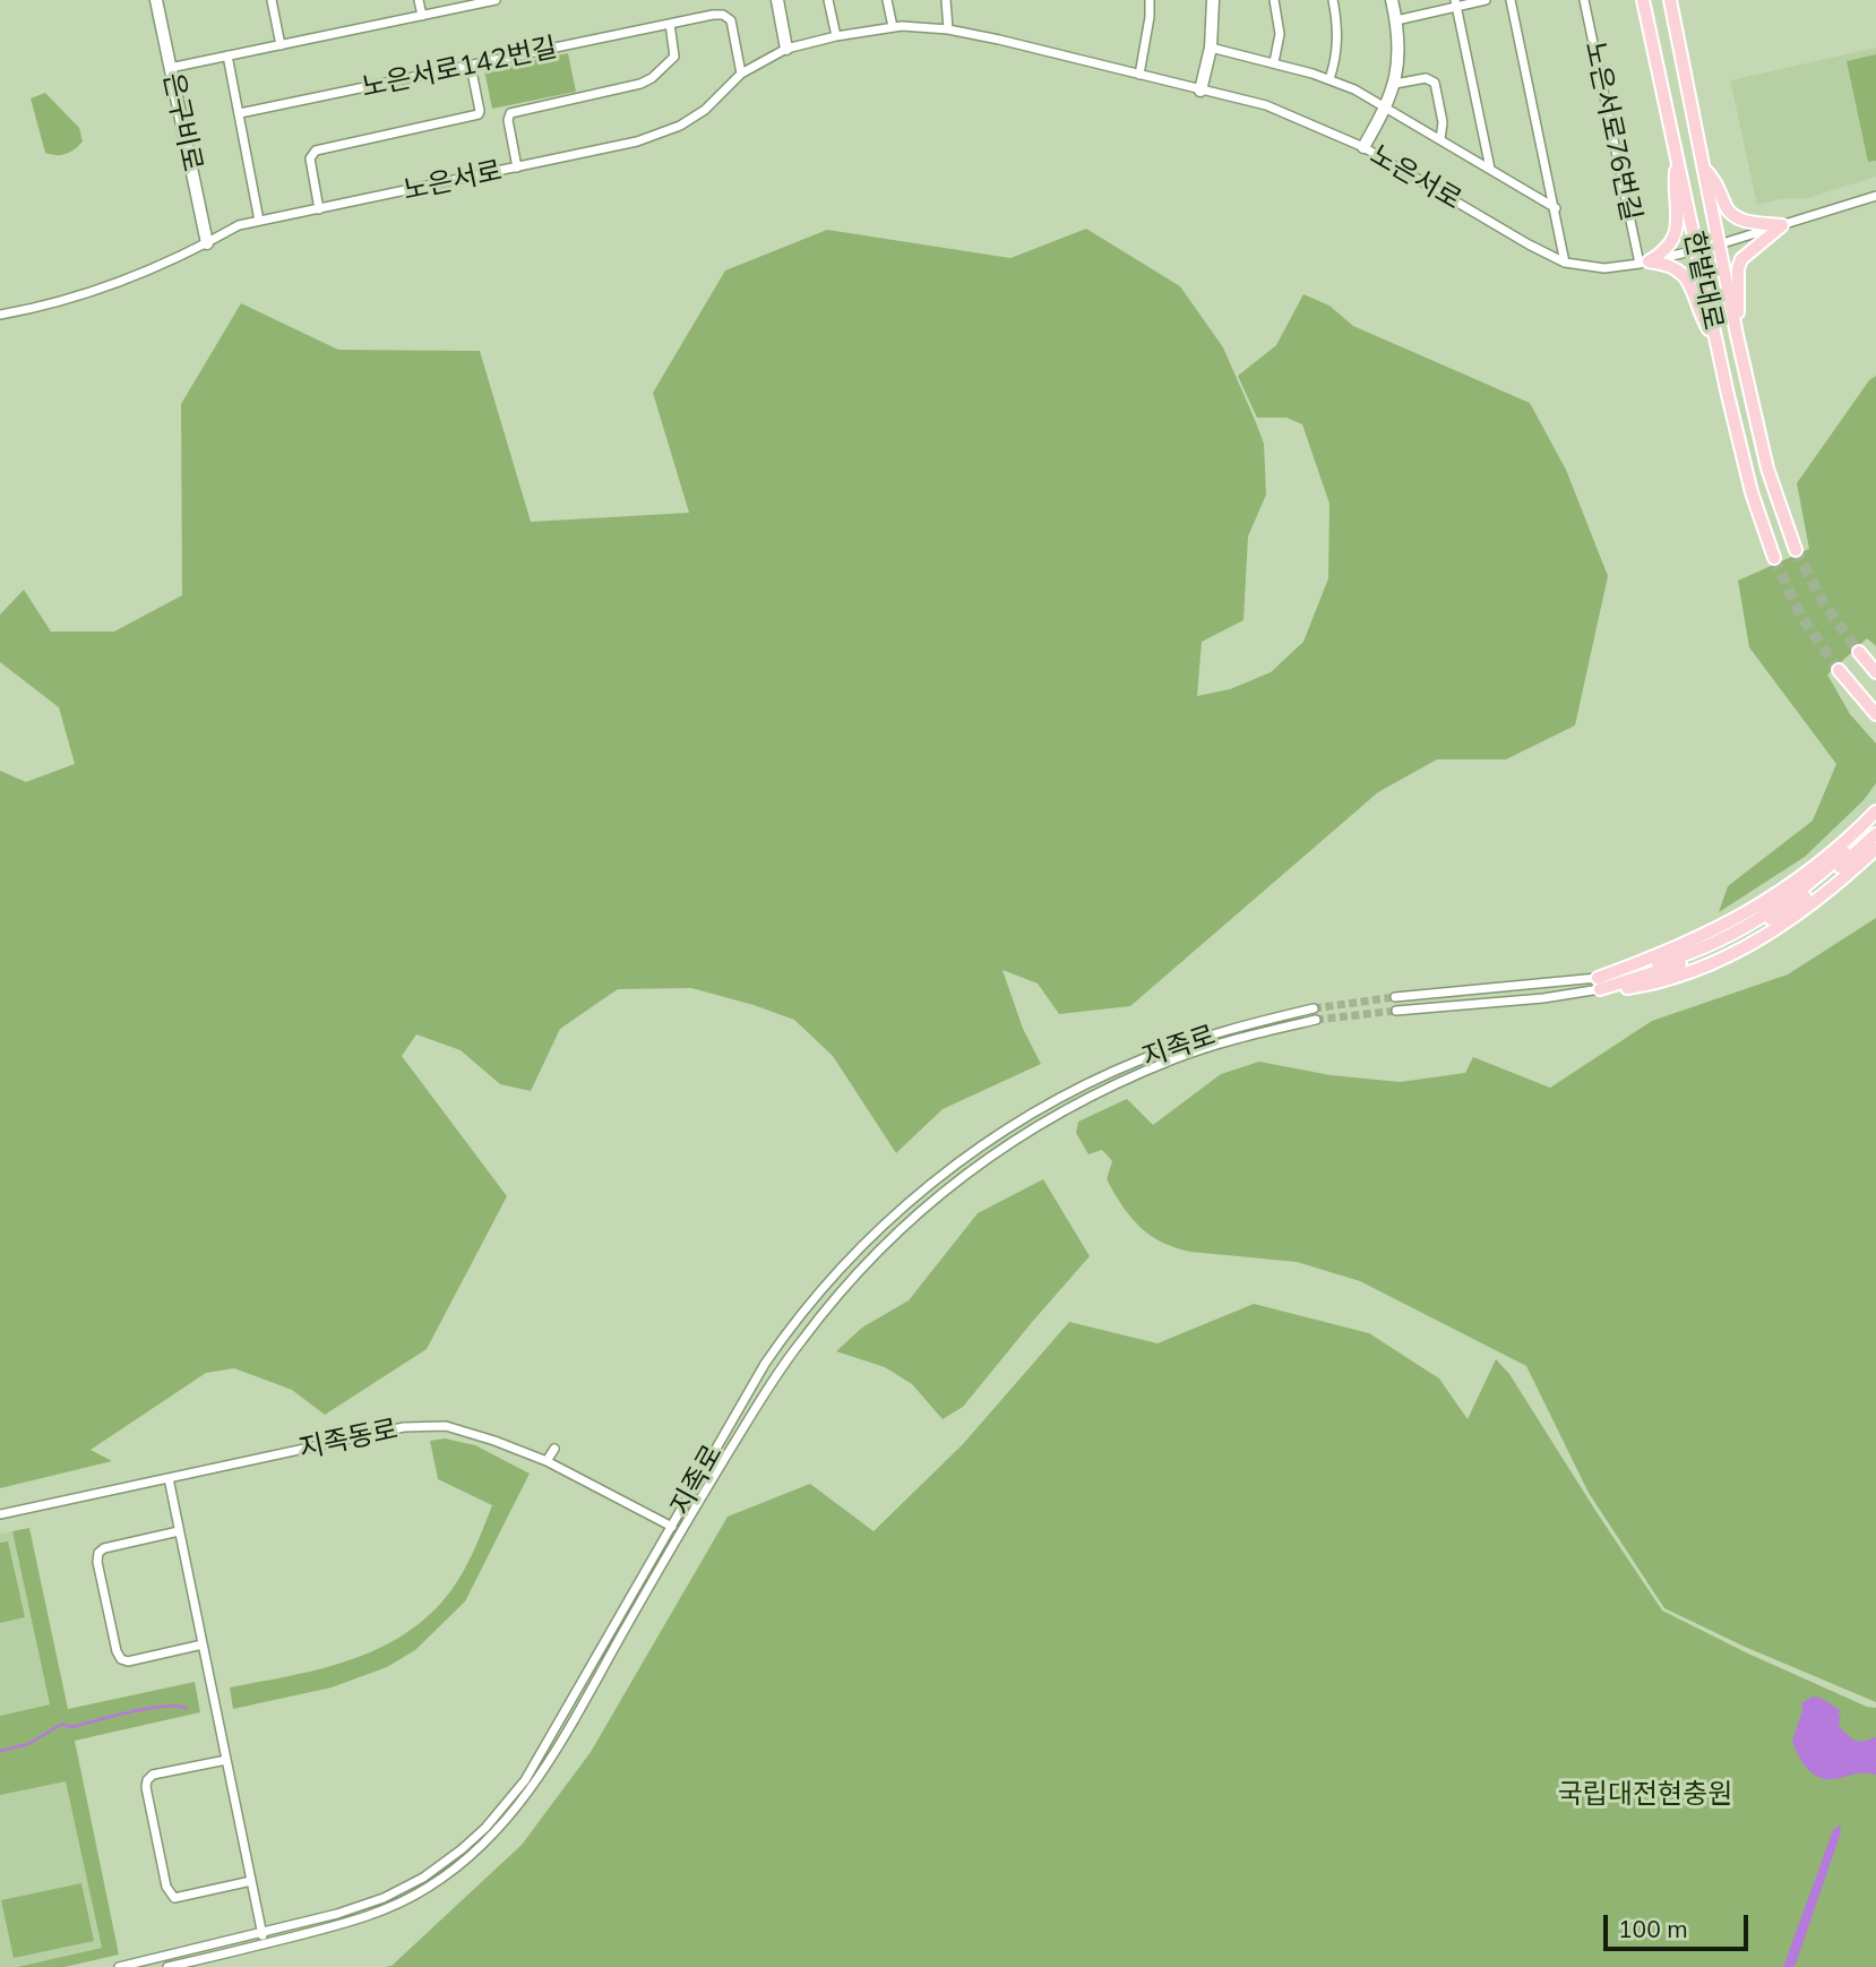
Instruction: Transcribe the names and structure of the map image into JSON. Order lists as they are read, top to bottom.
{
  "streets": {
    "main road": ["한밭대로"],
    "street": [
      "노은서로142번길",
      "은구비로",
      "노은서로76번길",
      "노은서로",
      "지족로",
      "지족동로"
    ]
  },
  "crossings": [
    ["노은서로142번길", "노은서로"],
    ["은구비로", "노은서로"],
    ["노은서로76번길", "노은서로"],
    ["노은서로", "한밭대로"],
    ["지족로", "지족동로"]
  ],
  "parks": ["국립대전현충원"],
  "scale_bar": "100 m"
}
